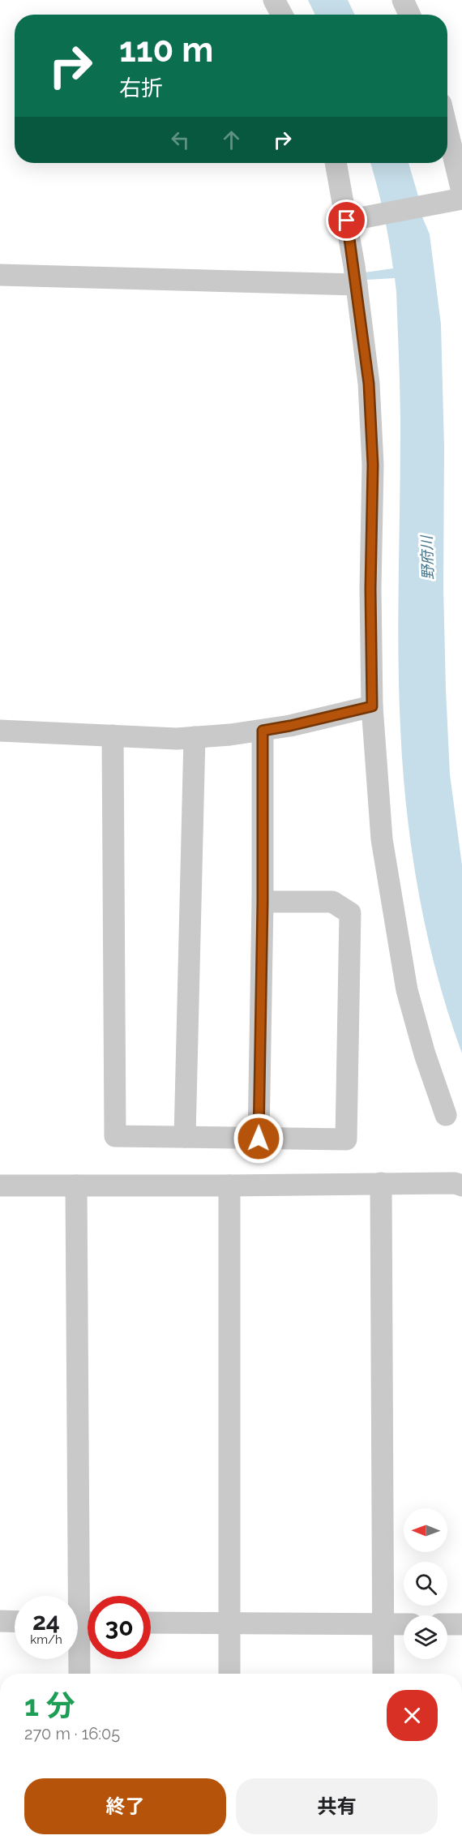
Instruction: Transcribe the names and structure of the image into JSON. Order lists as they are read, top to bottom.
{
  "water": ["野府川"],
  "north": "left",
  "page": {
    "turn": ["110 m", "右折"],
    "speed": "24 km/h",
    "limit": "30",
    "heading": ["1 分", "270 m · 16:05"],
    "buttons": ["終了", "共有"]
  }
}
